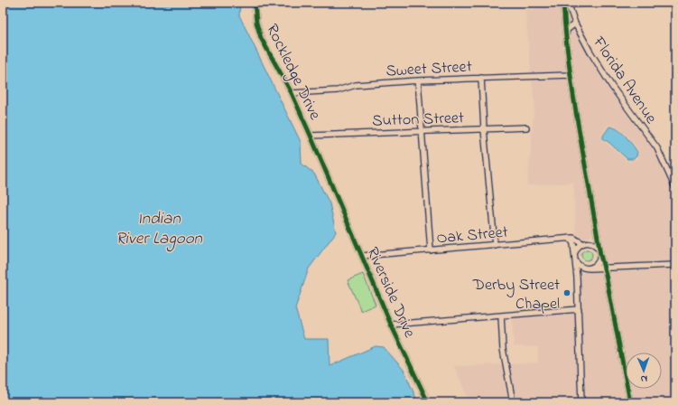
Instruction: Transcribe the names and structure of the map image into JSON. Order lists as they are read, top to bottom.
{
  "streets": {
    "street": [
      "Sweet Street",
      "Rockledge Drive",
      "Florida Avenue",
      "Sutton Street",
      "Oak Street",
      "Riverside Drive"
    ]
  },
  "crossings": [
    ["Sweet Street", "Rockledge Drive"],
    ["Rockledge Drive", "Sutton Street"],
    ["Rockledge Drive", "Riverside Drive"],
    ["Oak Street", "Riverside Drive"]
  ],
  "water": ["Indian River Lagoon"],
  "places": ["Derby Street Chapel"],
  "north": "bottom"
}
